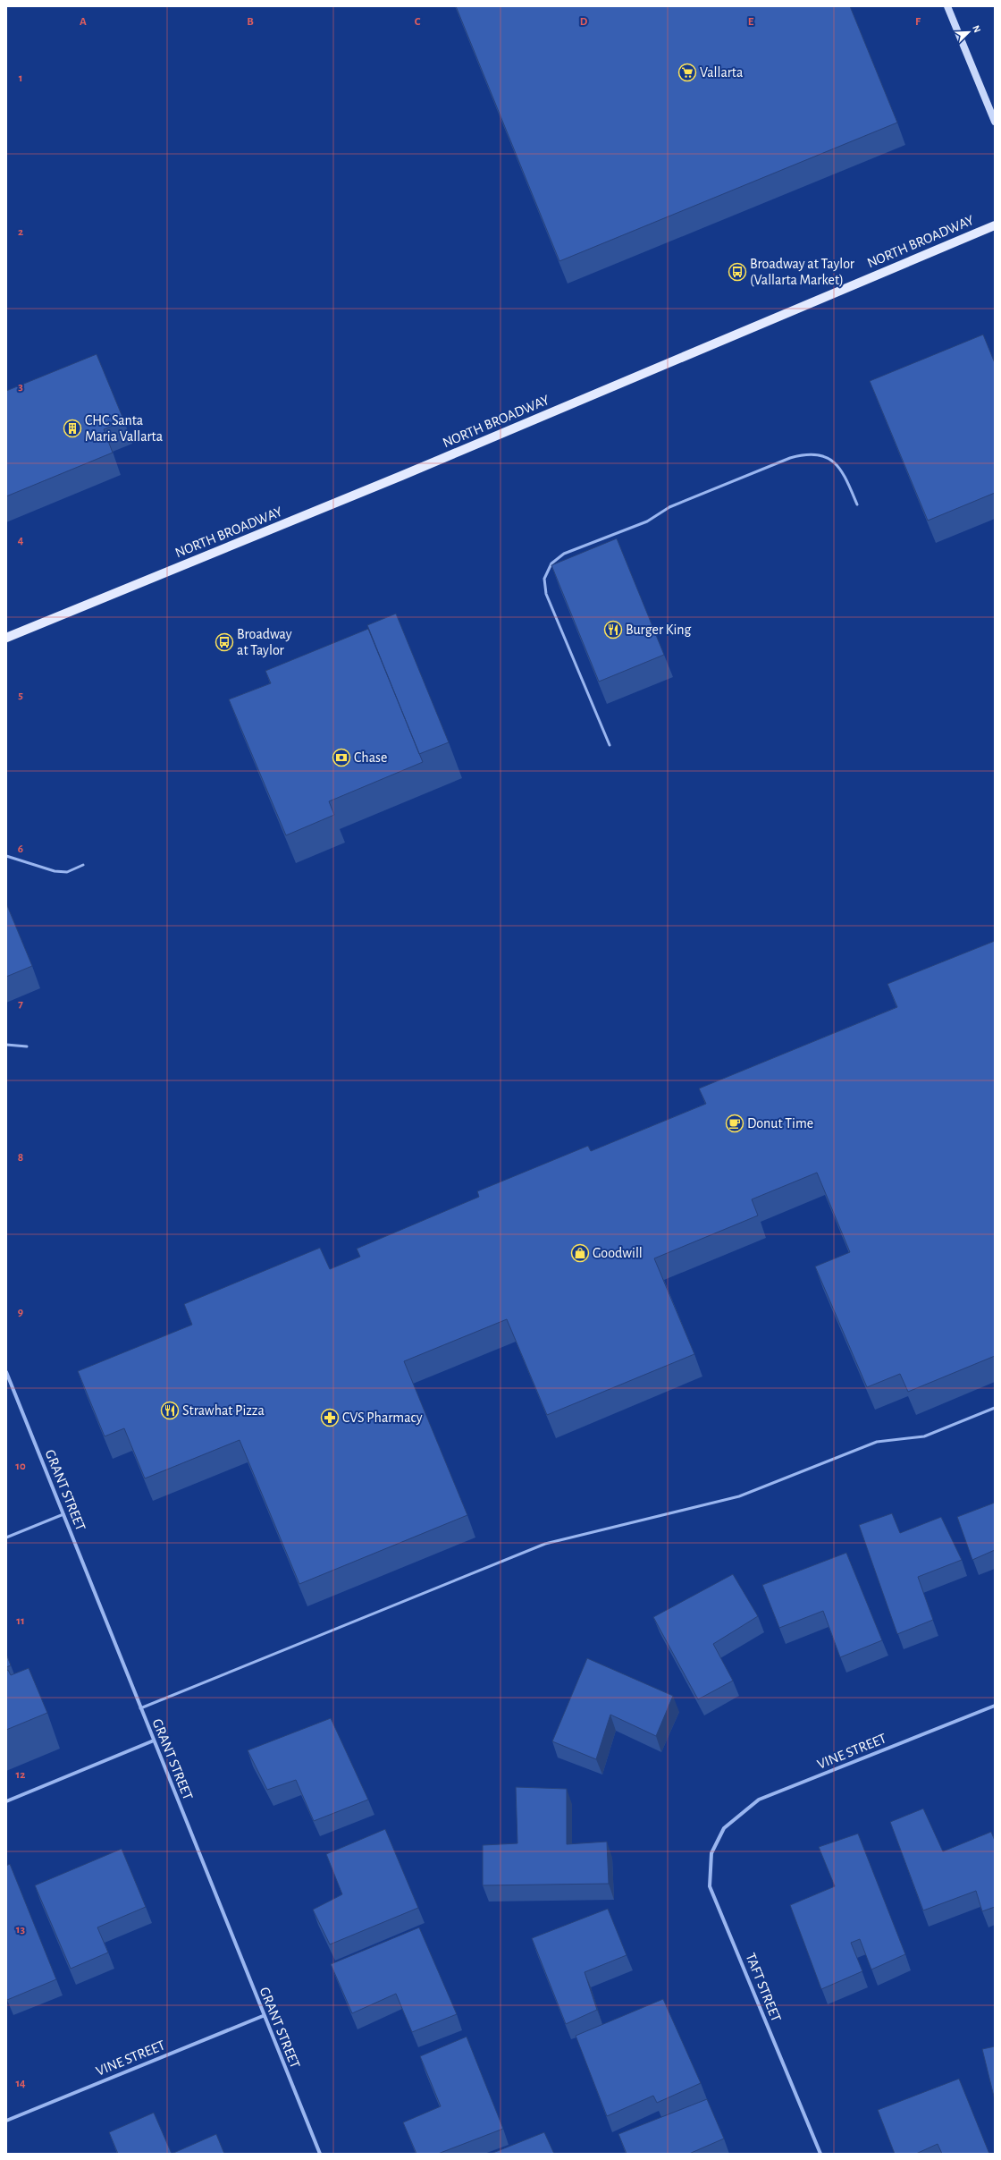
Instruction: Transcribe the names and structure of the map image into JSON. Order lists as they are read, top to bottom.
{
  "streets": {
    "main road": ["NORTH BROADWAY"],
    "street": ["GRANT STREET", "VINE STREET", "TAFT STREET"]
  },
  "crossings": [
    ["GRANT STREET", "VINE STREET"],
    ["VINE STREET", "TAFT STREET"]
  ],
  "places": {
    "supermarket": ["Vallarta"],
    "bus stop": ["Broadway at Taylor (Vallarta Market)", "Broadway at Taylor"],
    "building": ["CHC Santa Maria Vallarta"],
    "restaurant": ["Burger King", "Strawhat Pizza"],
    "bank": ["Chase"],
    "cafe": ["Donut Time"],
    "shop": ["Goodwill"],
    "pharmacy": ["CVS Pharmacy"]
  },
  "north": "top right",
  "grid": {
    "columns": [
      "A",
      "B",
      "C",
      "D",
      "E",
      "F"
    ],
    "rows": [
      "1",
      "2",
      "3",
      "4",
      "5",
      "6",
      "7",
      "8",
      "9",
      "10",
      "11",
      "12",
      "13",
      "14"
    ]
  }
}
